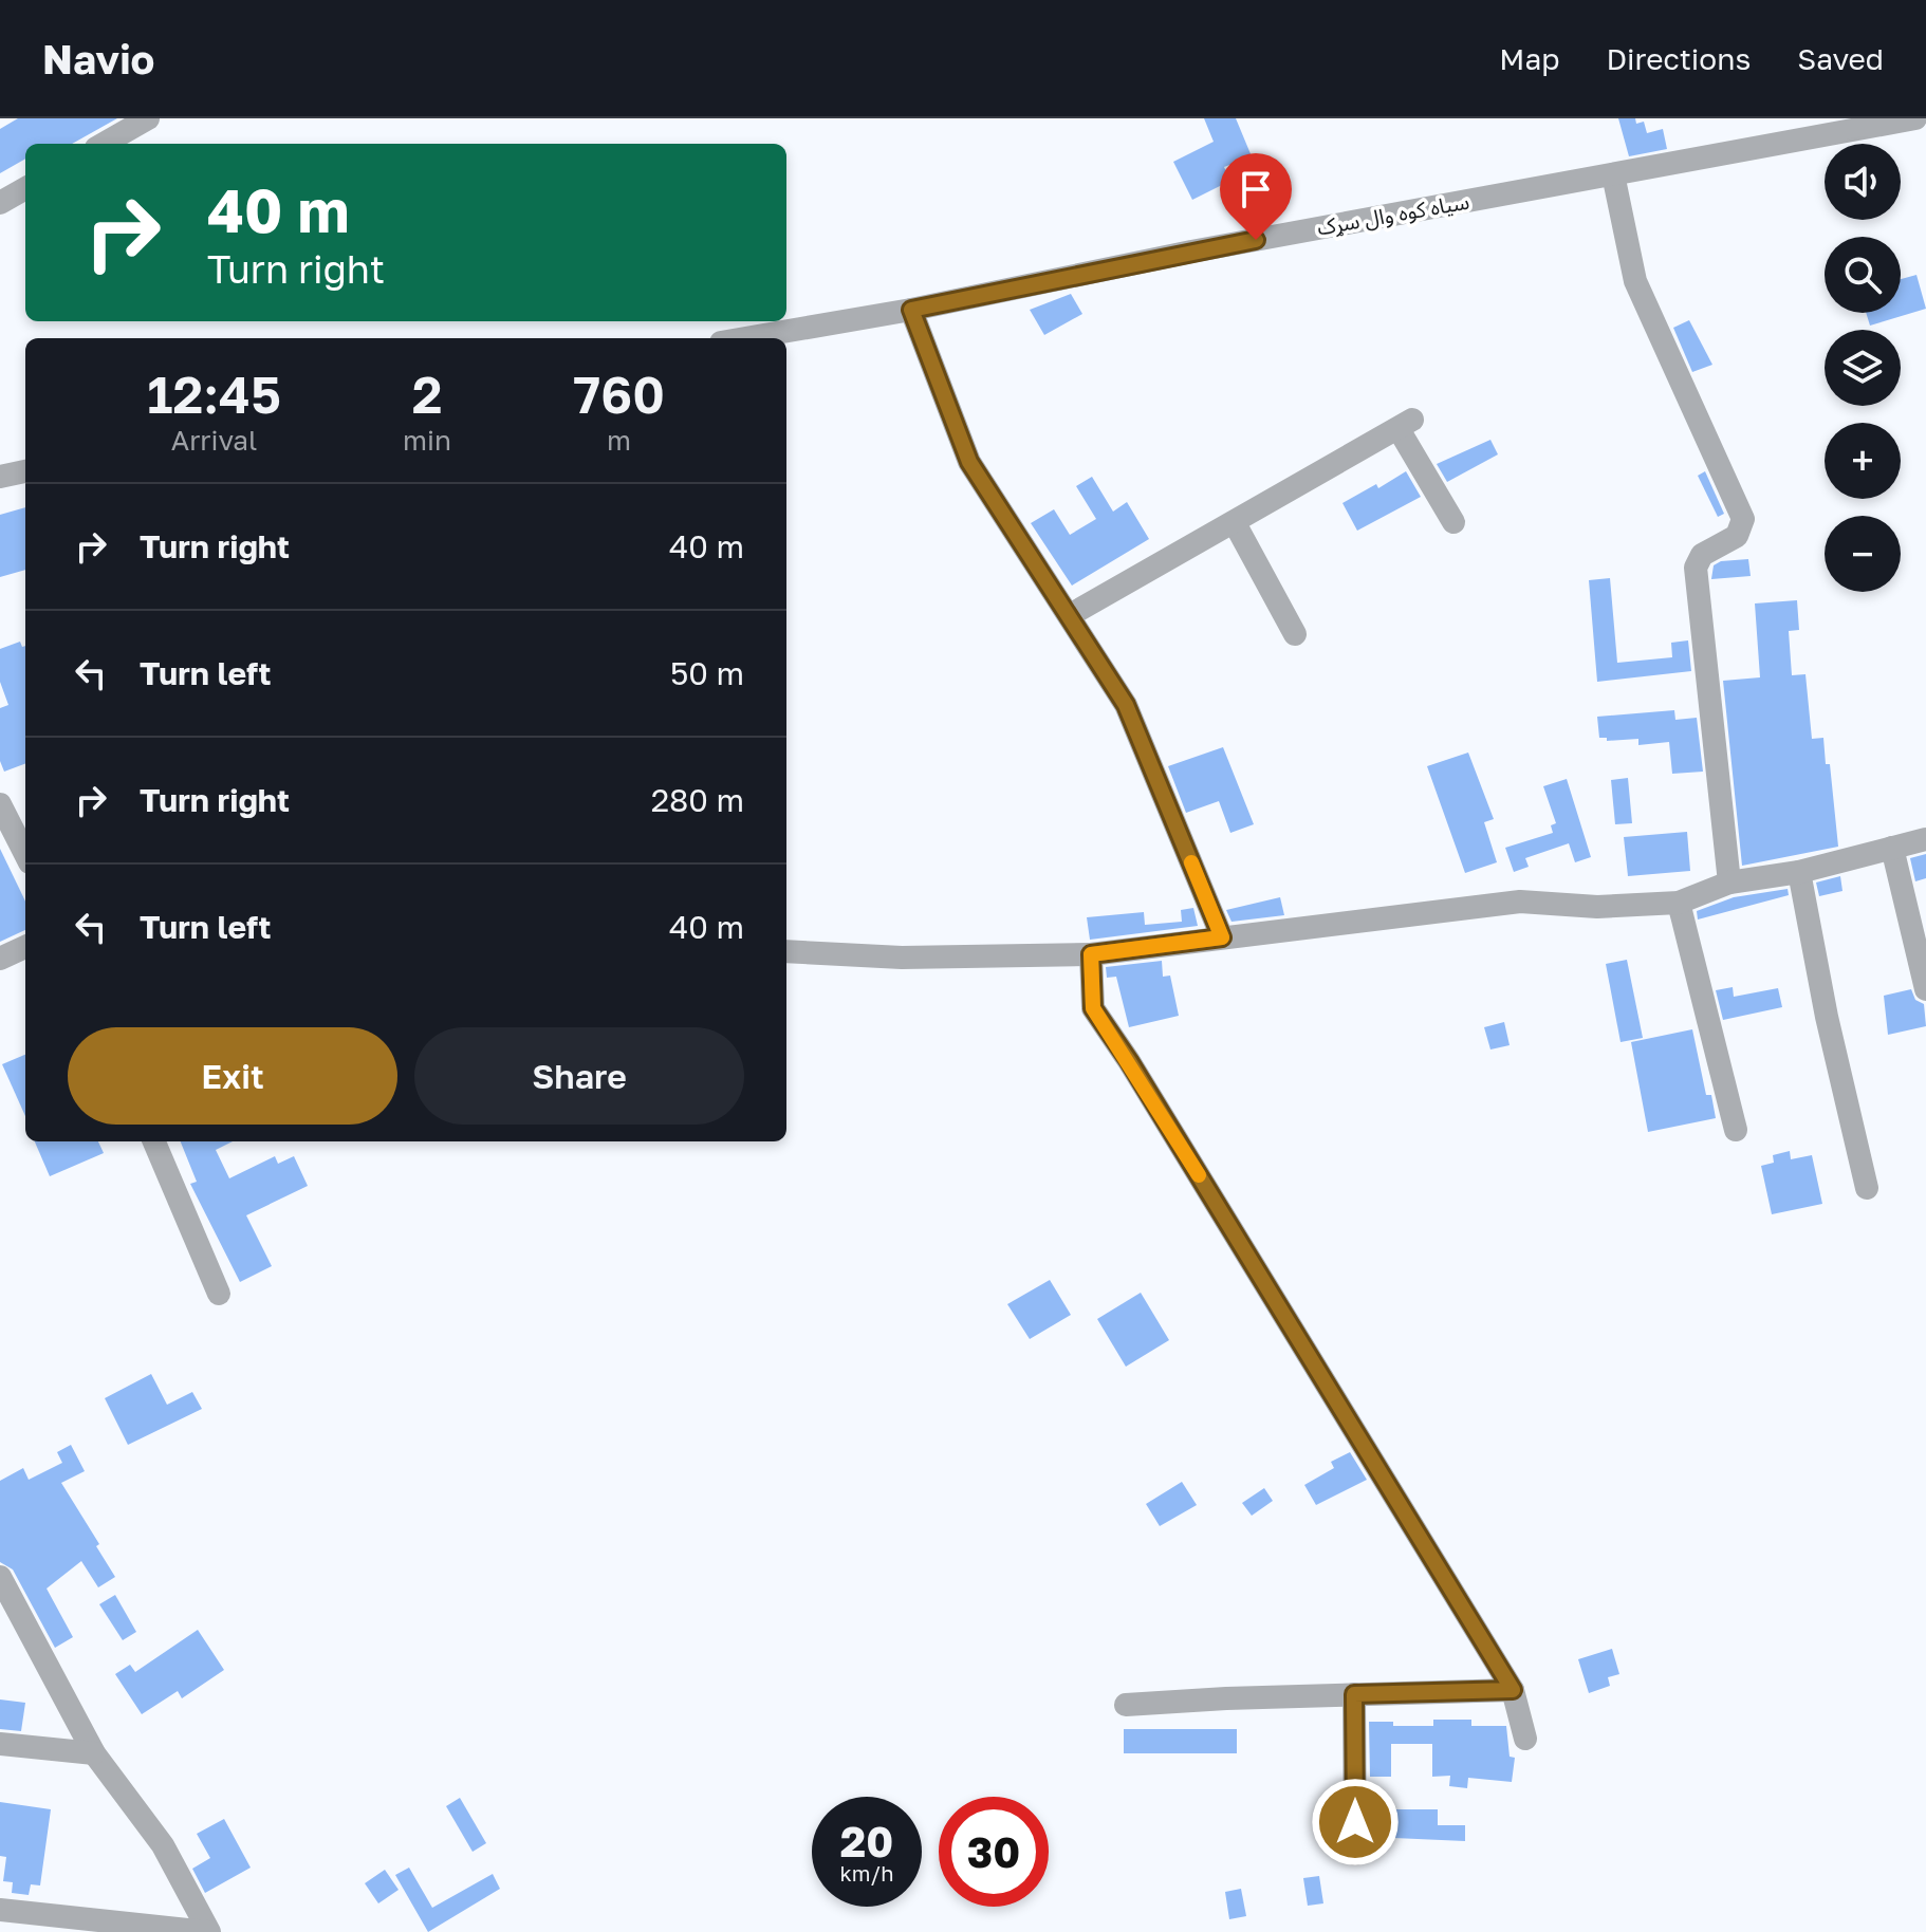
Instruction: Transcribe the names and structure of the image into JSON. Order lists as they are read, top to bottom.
{
  "streets": {
    "street": ["سیاه کوه وال سړک"]
  },
  "page": {
    "header": "Navio",
    "nav": ["Map", "Directions", "Saved"],
    "map_buttons": ["+", "−"],
    "turn": ["40 m", "Turn right"],
    "eta": [
      "12:45",
      "Arrival",
      "2",
      "min",
      "760",
      "m"
    ],
    "list": [
      {
        "name": "Turn right",
        "value": "40 m"
      },
      {
        "name": "Turn left",
        "value": "50 m"
      },
      {
        "name": "Turn right",
        "value": "280 m"
      },
      {
        "name": "Turn left",
        "value": "40 m"
      }
    ],
    "buttons": ["Exit", "Share"],
    "speed": "20 km/h",
    "limit": "30"
  }
}
